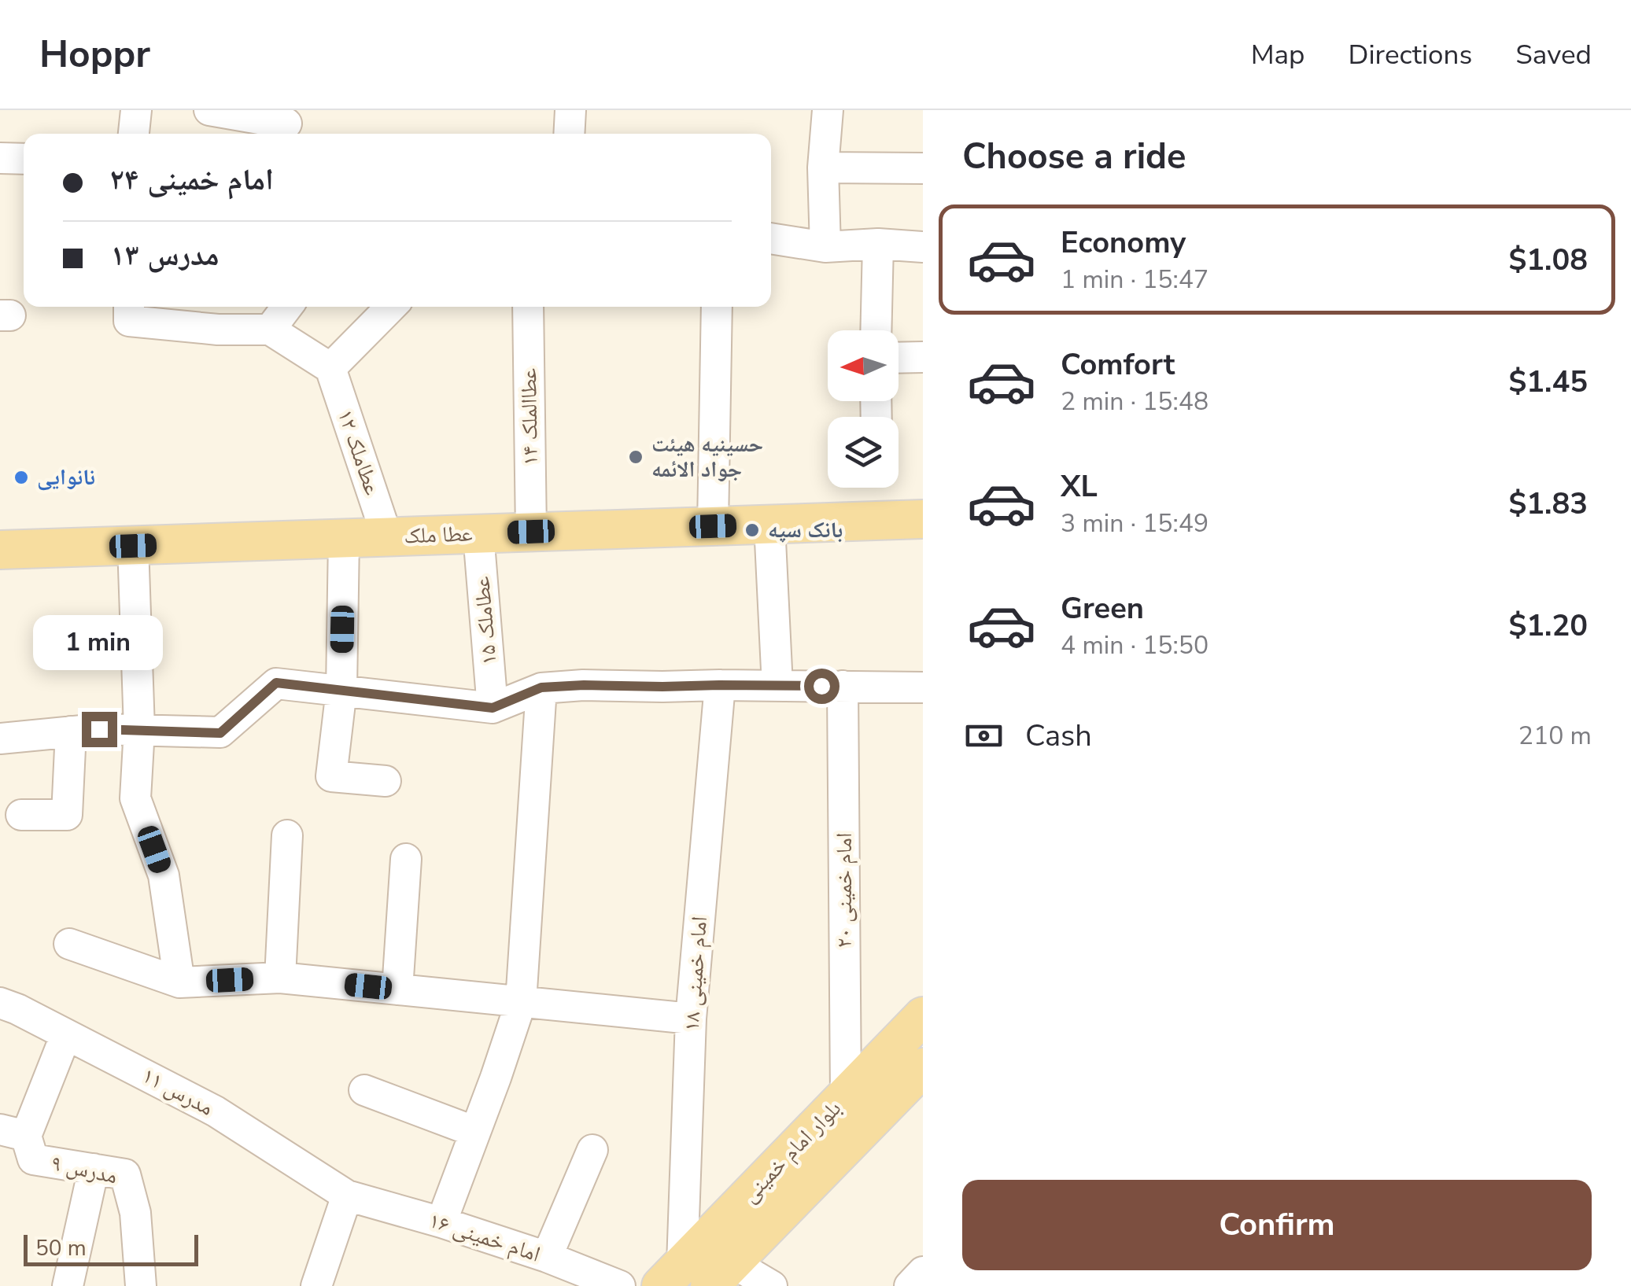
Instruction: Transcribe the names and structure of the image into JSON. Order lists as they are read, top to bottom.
{
  "streets": {
    "main road": ["عطا ملک", "بلوار امام خمینی"],
    "street": [
      "عطاالملک ۱۴",
      "عطاملک ۱۲",
      "عطاملک ۱۵",
      "امام خمینی ۲۰",
      "امام خمینی ۱۸",
      "مدرس ۱۱",
      "مدرس ۹",
      "امام خمینی ۱۶"
    ]
  },
  "crossings": [
    ["عطاالملک ۱۴", "عطا ملک"],
    ["عطاملک ۱۲", "عطا ملک"],
    ["عطا ملک", "عطاملک ۱۵"],
    ["امام خمینی ۲۰", "بلوار امام خمینی"],
    ["امام خمینی ۱۸", "بلوار امام خمینی"],
    ["مدرس ۱۱", "امام خمینی ۱۶"]
  ],
  "places": ["حسینیه هیئت جواد الائمه", "نانوایی", "بانک سپه"],
  "scale_bar": "50 m",
  "north": "left",
  "page": {
    "header": "Hoppr",
    "nav": ["Map", "Directions", "Saved"],
    "heading": "Choose a ride",
    "banner": ["امام خمینی ۲۴", "مدرس ۱۳"],
    "list": [
      {
        "name": "Economy",
        "note": "1 min · 15:47",
        "value": "$1.08"
      },
      {
        "name": "Comfort",
        "note": "2 min · 15:48",
        "value": "$1.45"
      },
      {
        "name": "XL",
        "note": "3 min · 15:49",
        "value": "$1.83"
      },
      {
        "name": "Green",
        "note": "4 min · 15:50",
        "value": "$1.20"
      }
    ],
    "bubble": "1 min",
    "pay": ["Cash", "210 m"],
    "buttons": "Confirm",
    "scale": "50 m"
  }
}
